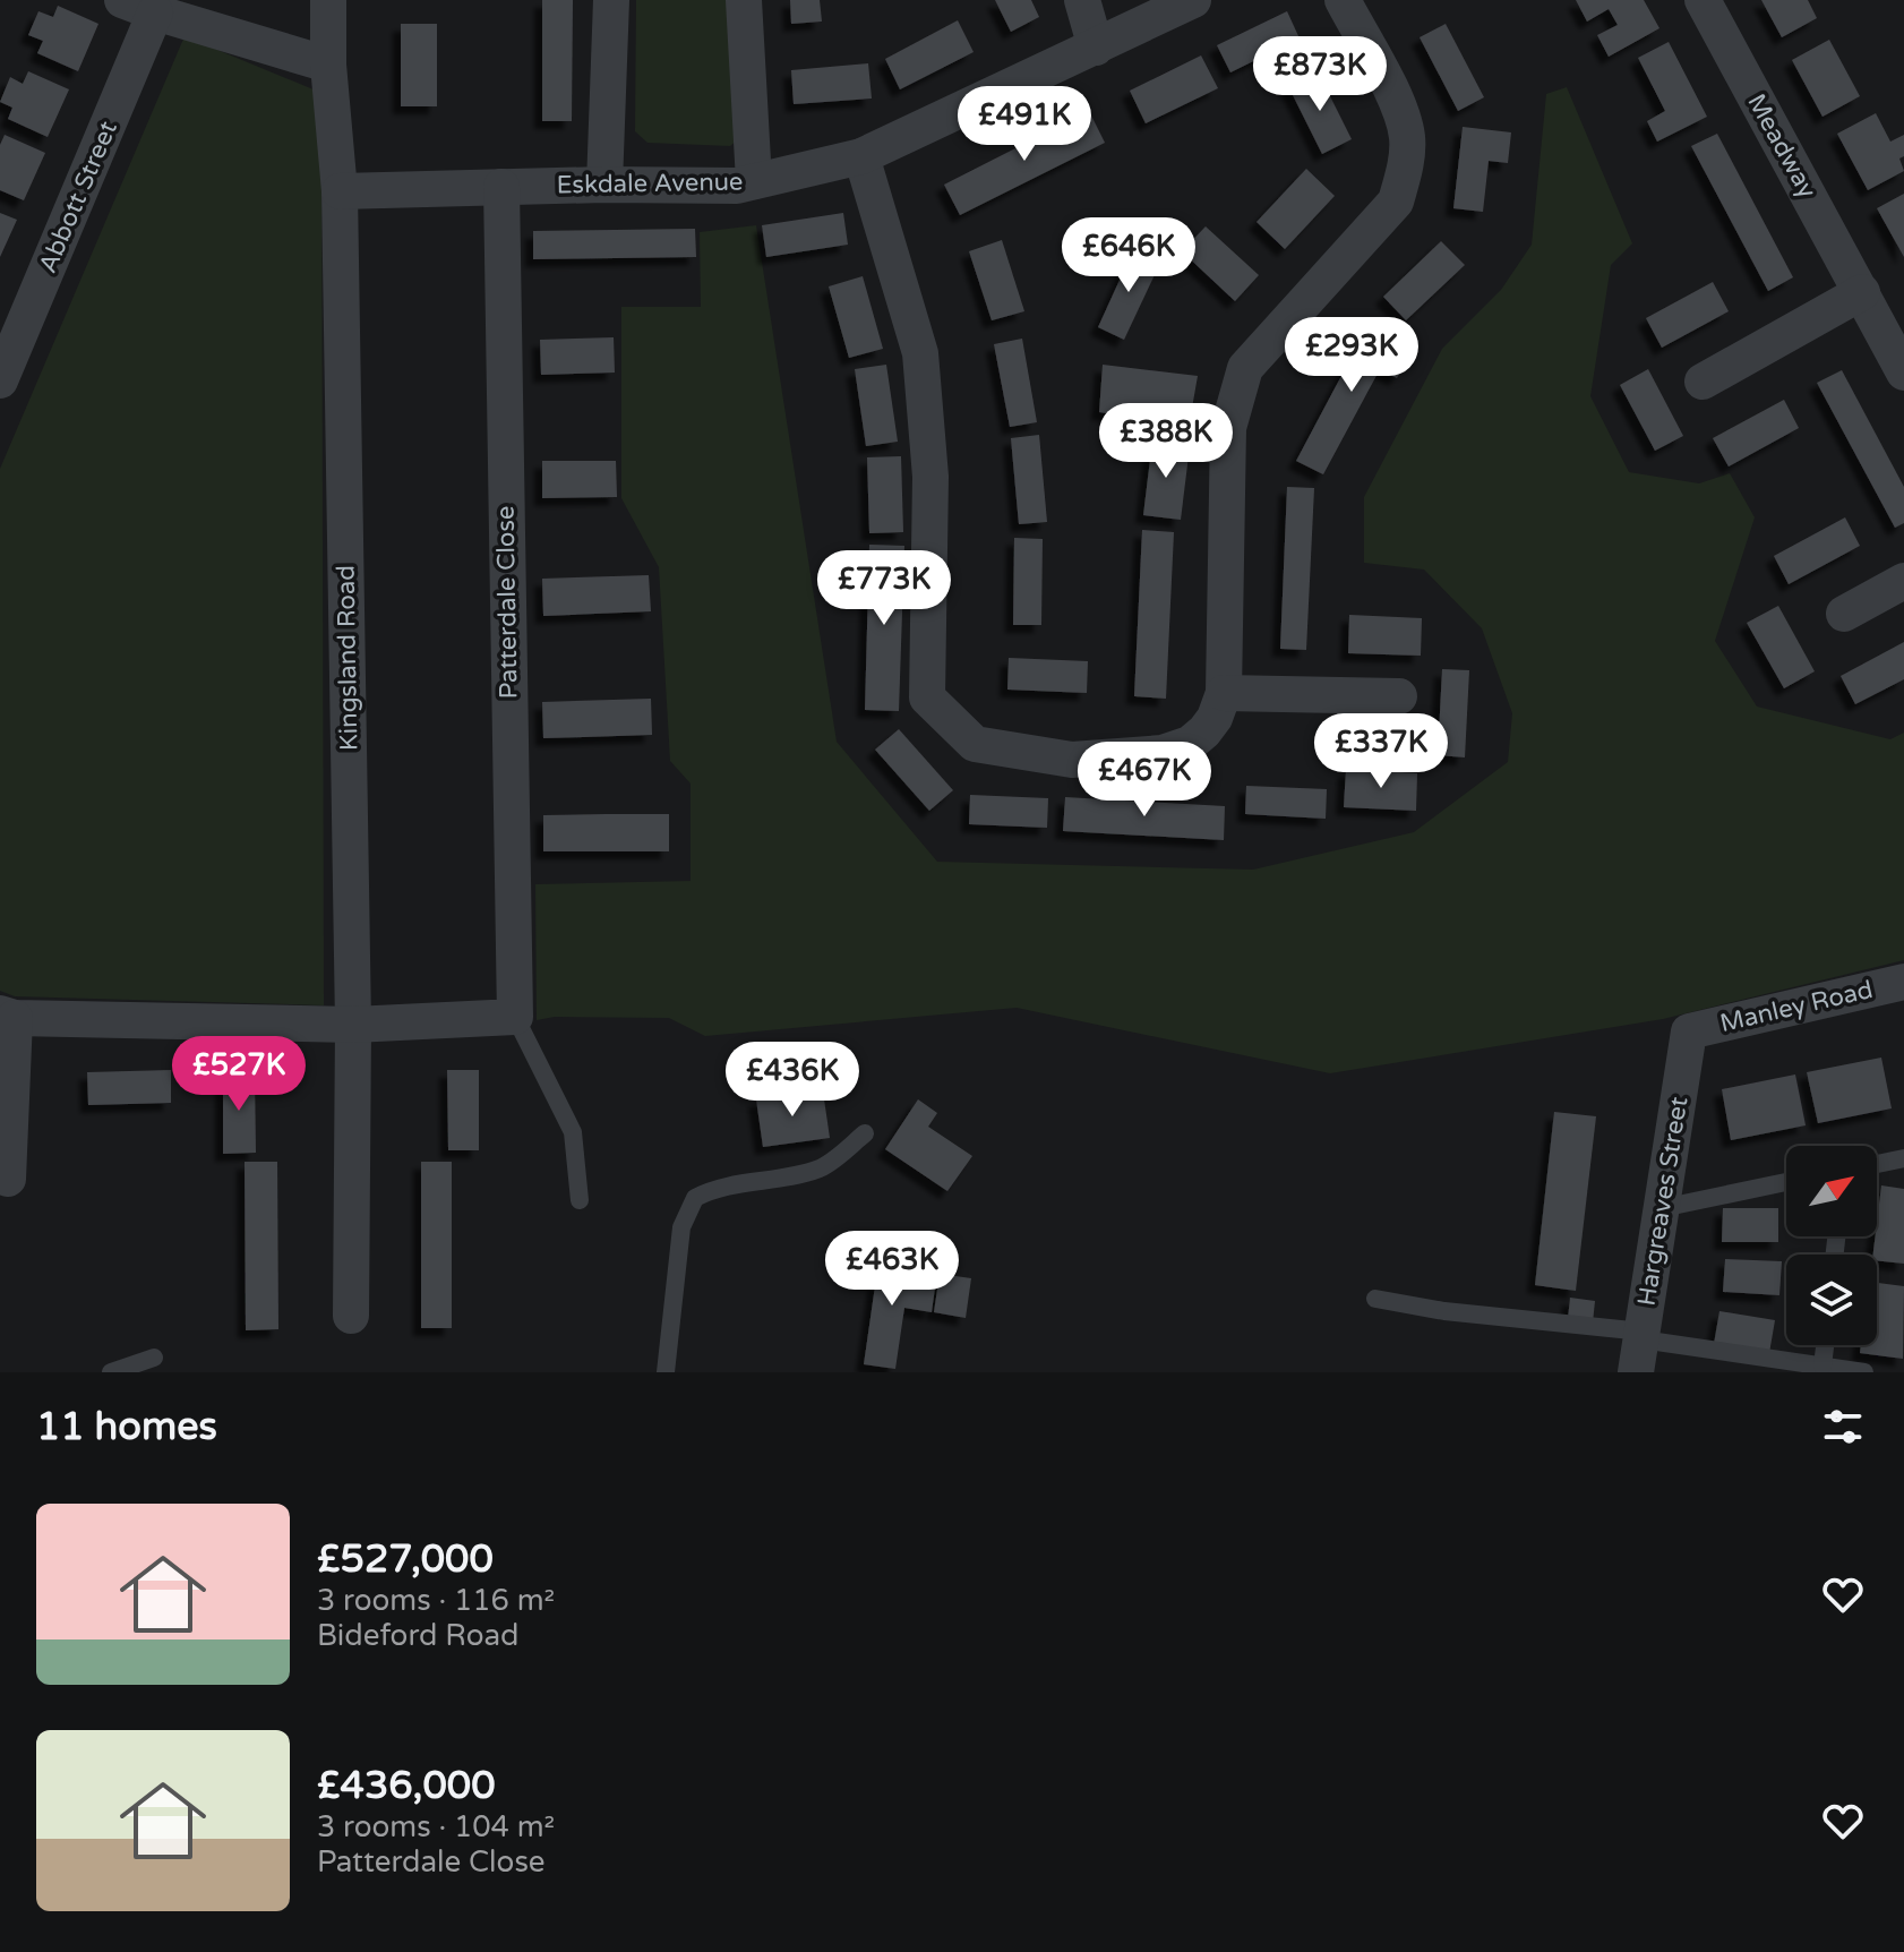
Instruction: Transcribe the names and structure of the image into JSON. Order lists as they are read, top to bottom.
{
  "streets": {
    "street": [
      "Meadway",
      "Eskdale Avenue",
      "Abbott Street",
      "Patterdale Close",
      "Kingsland Road",
      "Manley Road",
      "Hargreaves Street"
    ]
  },
  "crossings": [
    ["Eskdale Avenue", "Patterdale Close"],
    ["Eskdale Avenue", "Kingsland Road"],
    ["Manley Road", "Hargreaves Street"]
  ],
  "north": "top right",
  "page": {
    "price": [
      "£873K",
      "£491K",
      "£646K",
      "£293K",
      "£388K",
      "£773K",
      "£337K",
      "£467K",
      "£527K",
      "£436K",
      "£463K"
    ],
    "heading": "11 homes",
    "list": [
      {
        "name": "£527,000",
        "note": "3 rooms · 116 m² · Bideford Road"
      },
      {
        "name": "£436,000",
        "note": "3 rooms · 104 m² · Patterdale Close"
      }
    ]
  }
}
